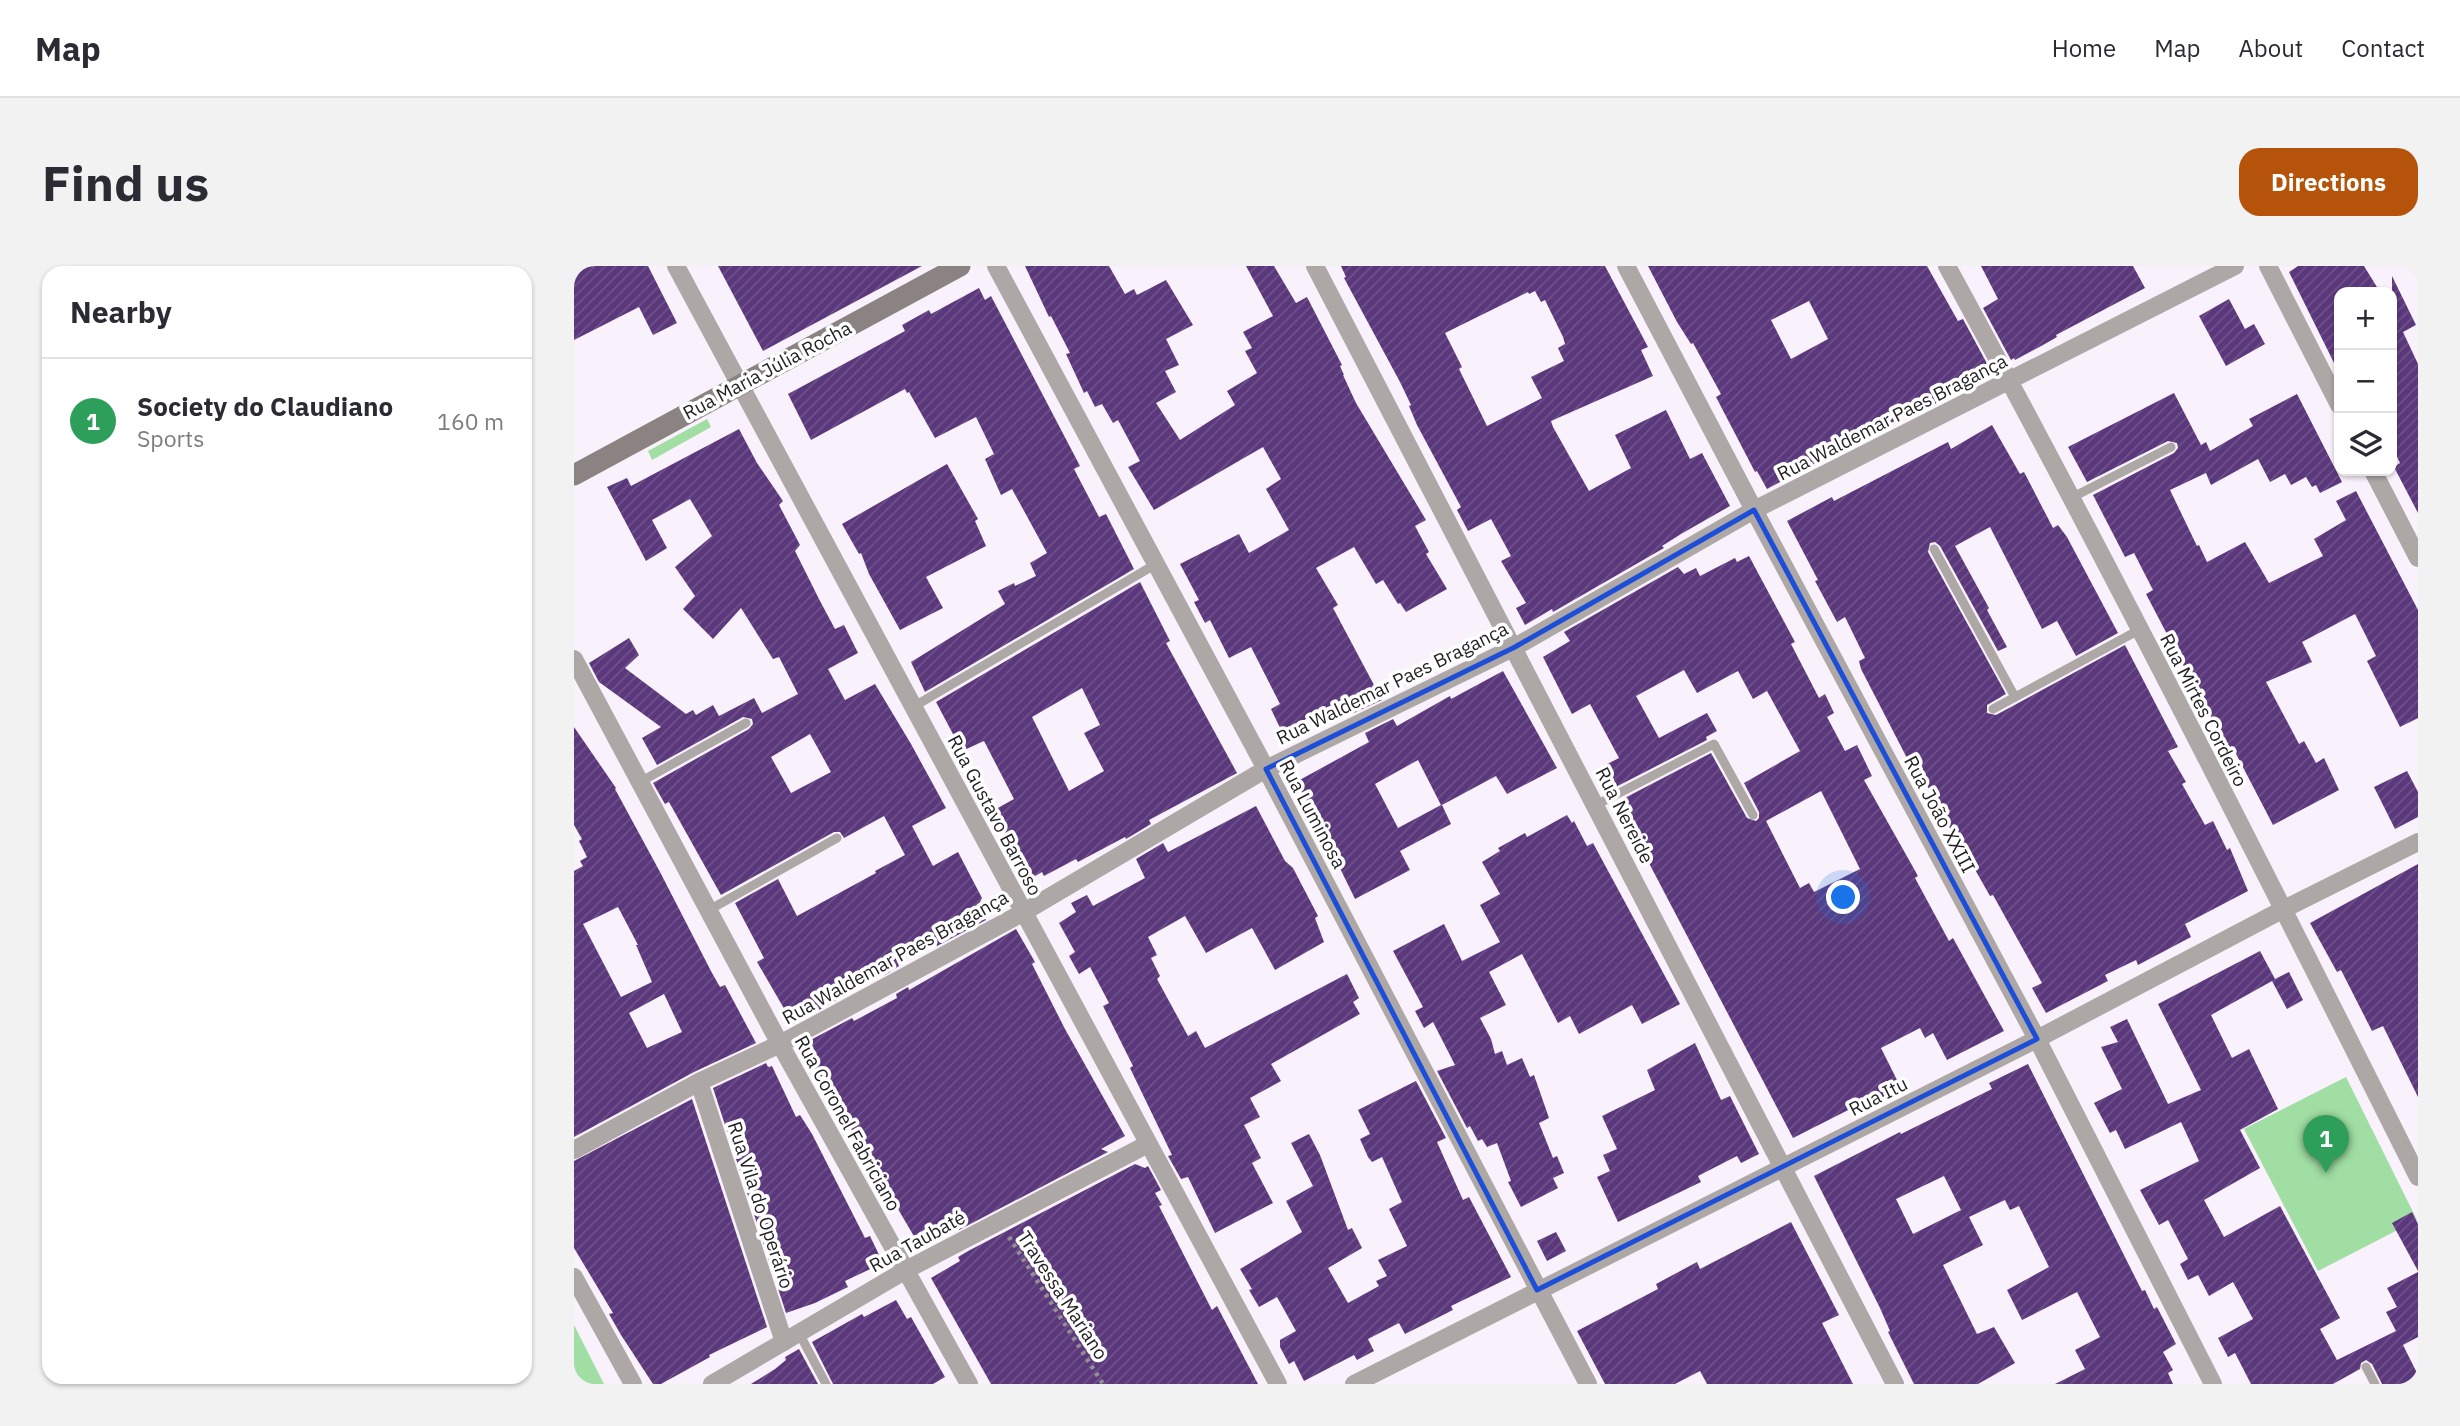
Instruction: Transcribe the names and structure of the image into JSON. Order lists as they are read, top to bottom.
{
  "streets": {
    "street": [
      "Rua Maria Júlia Rocha",
      "Rua Waldemar Paes Bragança",
      "Rua Mirtes Cordeiro",
      "Rua Luminosa",
      "Rua João XXIII",
      "Rua Gustavo Barroso",
      "Rua Nereide",
      "Rua Itu",
      "Rua Coronel Fabriciano",
      "Rua Vila do Operário",
      "Rua Taubaté"
    ],
    "path": ["Travessa Mariano"]
  },
  "crossings": [
    ["Rua Maria Júlia Rocha", "Rua Gustavo Barroso"],
    ["Rua Waldemar Paes Bragança", "Rua Mirtes Cordeiro"],
    ["Rua Waldemar Paes Bragança", "Rua Luminosa"],
    ["Rua Waldemar Paes Bragança", "Rua João XXIII"],
    ["Rua Waldemar Paes Bragança", "Rua Gustavo Barroso"],
    ["Rua Waldemar Paes Bragança", "Rua Nereide"],
    ["Rua Waldemar Paes Bragança", "Rua Coronel Fabriciano"],
    ["Rua Waldemar Paes Bragança", "Rua Vila do Operário"],
    ["Rua Mirtes Cordeiro", "Rua Itu"],
    ["Rua Luminosa", "Rua Itu"],
    ["Rua João XXIII", "Rua Itu"],
    ["Rua Gustavo Barroso", "Rua Taubaté"],
    ["Rua Nereide", "Rua Itu"],
    ["Rua Coronel Fabriciano", "Rua Taubaté"],
    ["Rua Vila do Operário", "Rua Taubaté"],
    ["Rua Taubaté", "Travessa Mariano"]
  ],
  "page": {
    "header": "Map",
    "nav": [
      "Home",
      "Map",
      "About",
      "Contact"
    ],
    "buttons": "Directions",
    "title": "Find us",
    "heading": "Nearby",
    "map_buttons": ["+", "−"],
    "list": [
      {
        "mark": "1",
        "name": "Society do Claudiano",
        "note": "Sports",
        "value": "160 m"
      }
    ],
    "pins": "1"
  }
}
